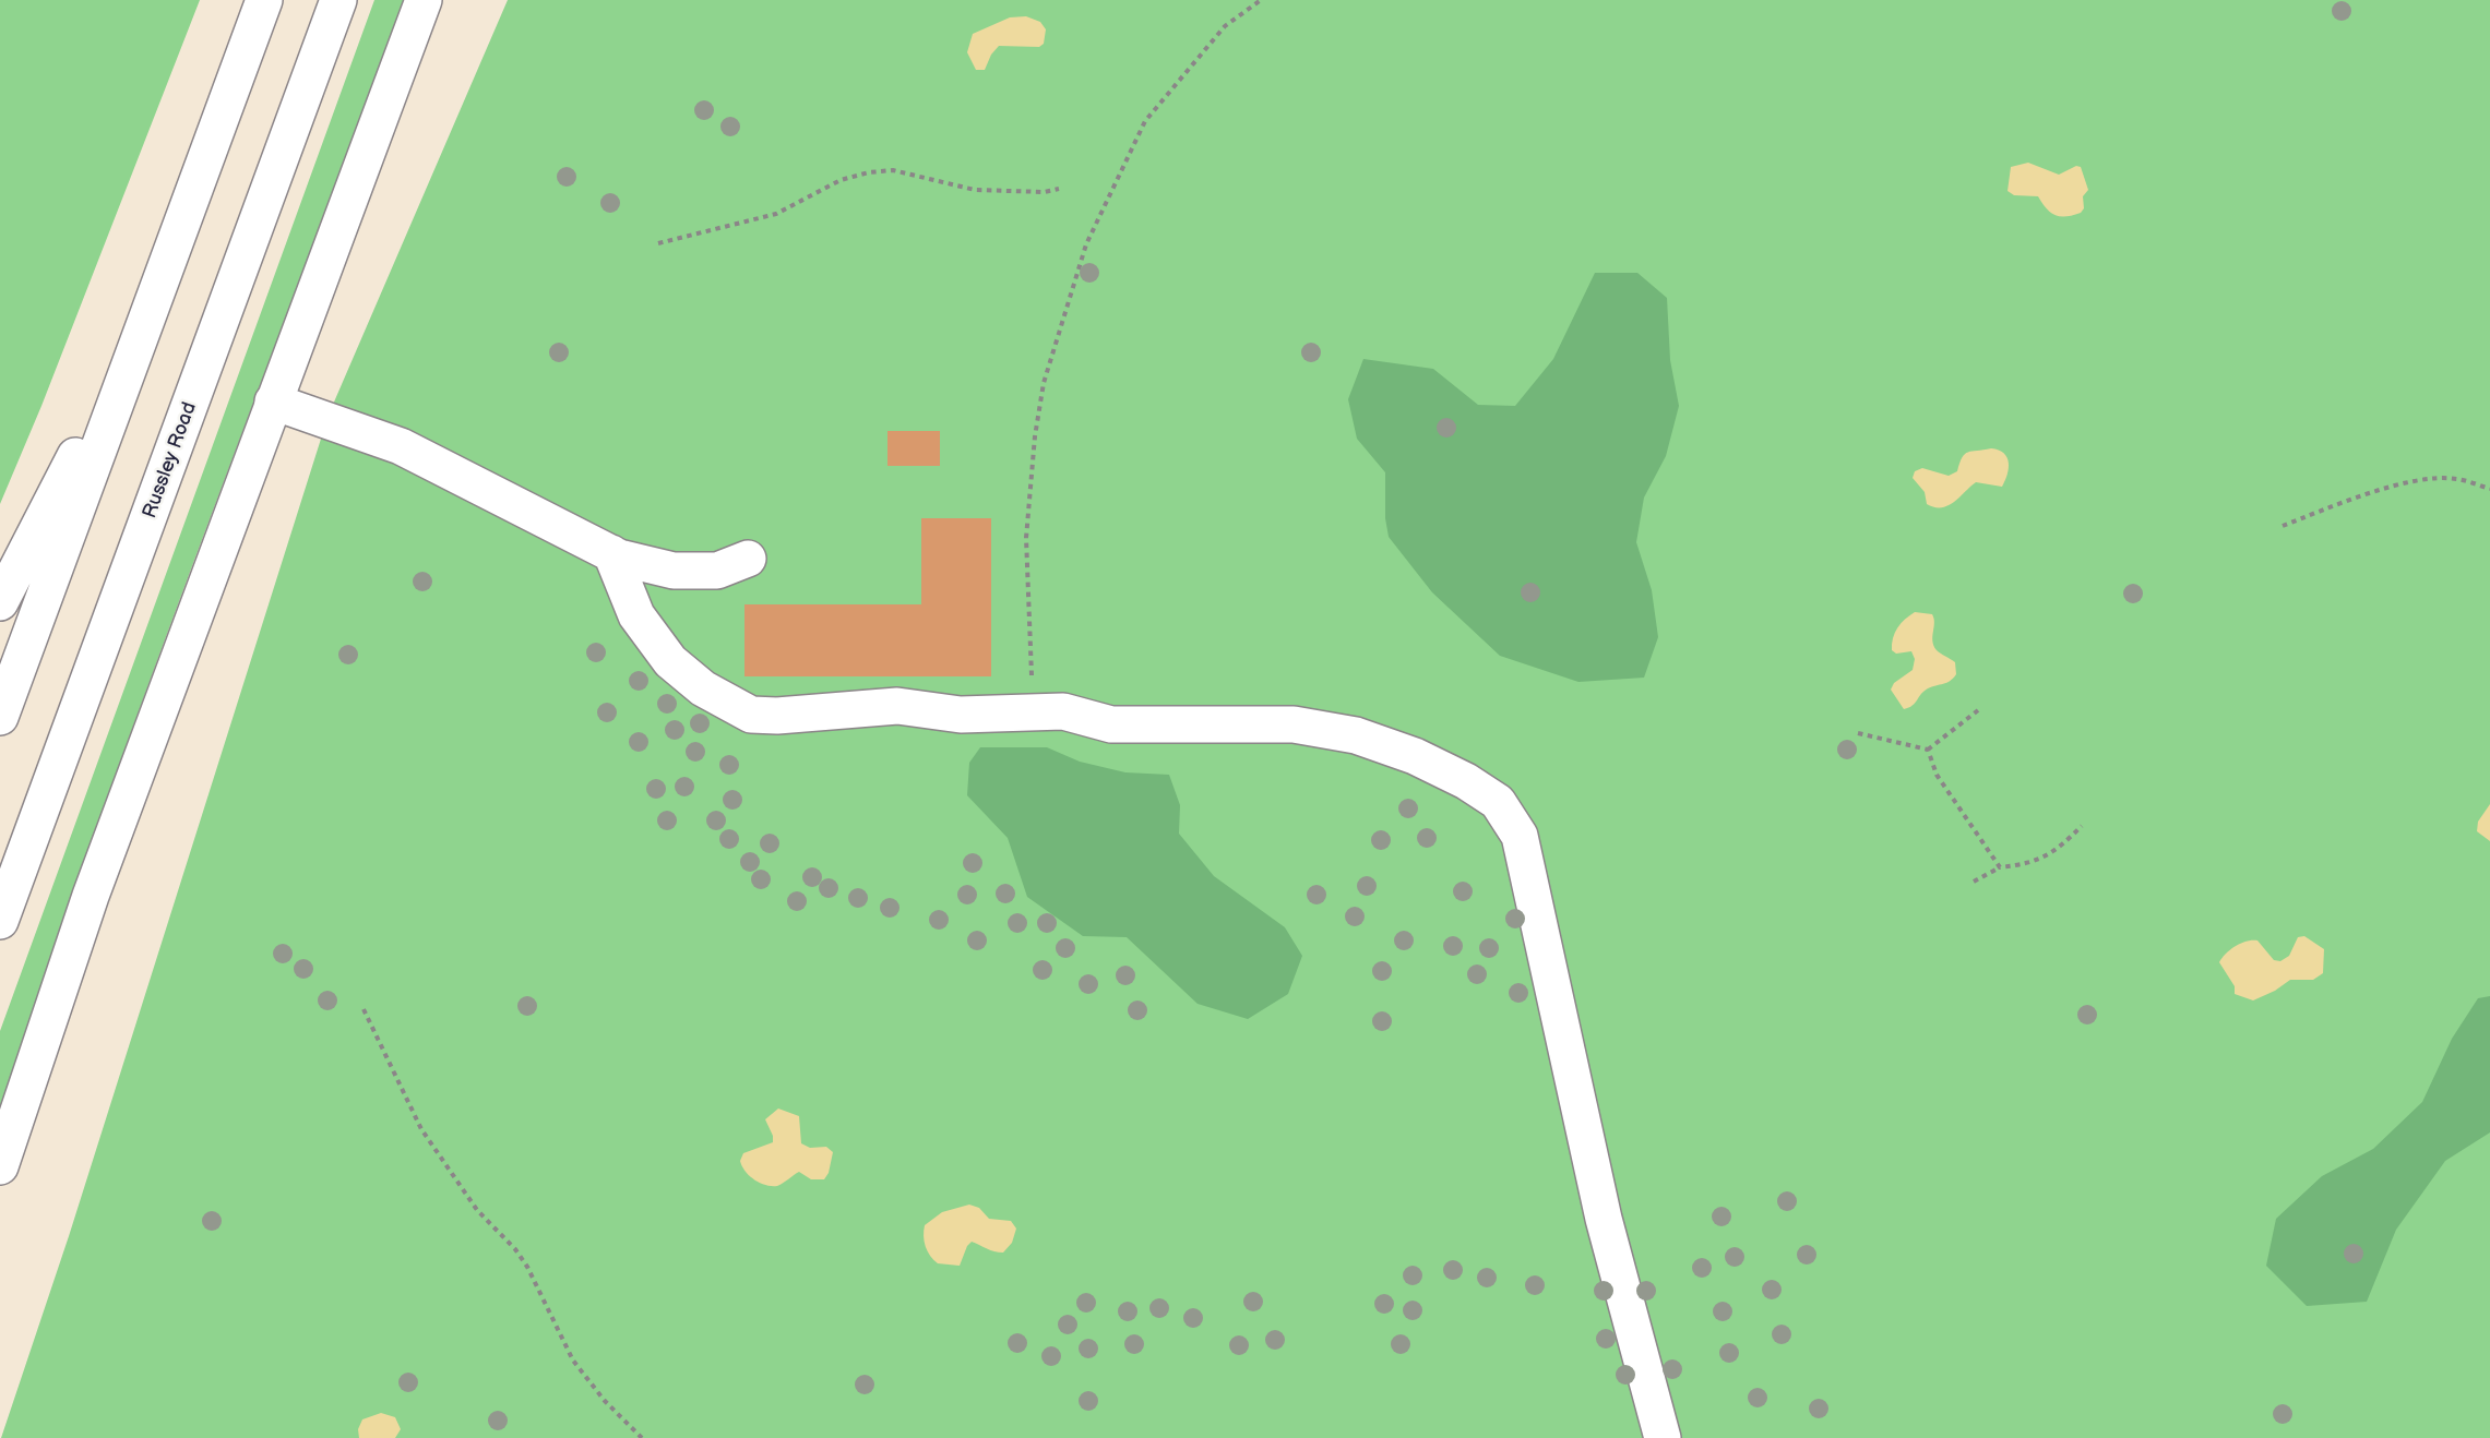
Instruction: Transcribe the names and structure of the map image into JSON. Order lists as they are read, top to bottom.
{
  "streets": {
    "main road": ["Russley Road"]
  }
}
